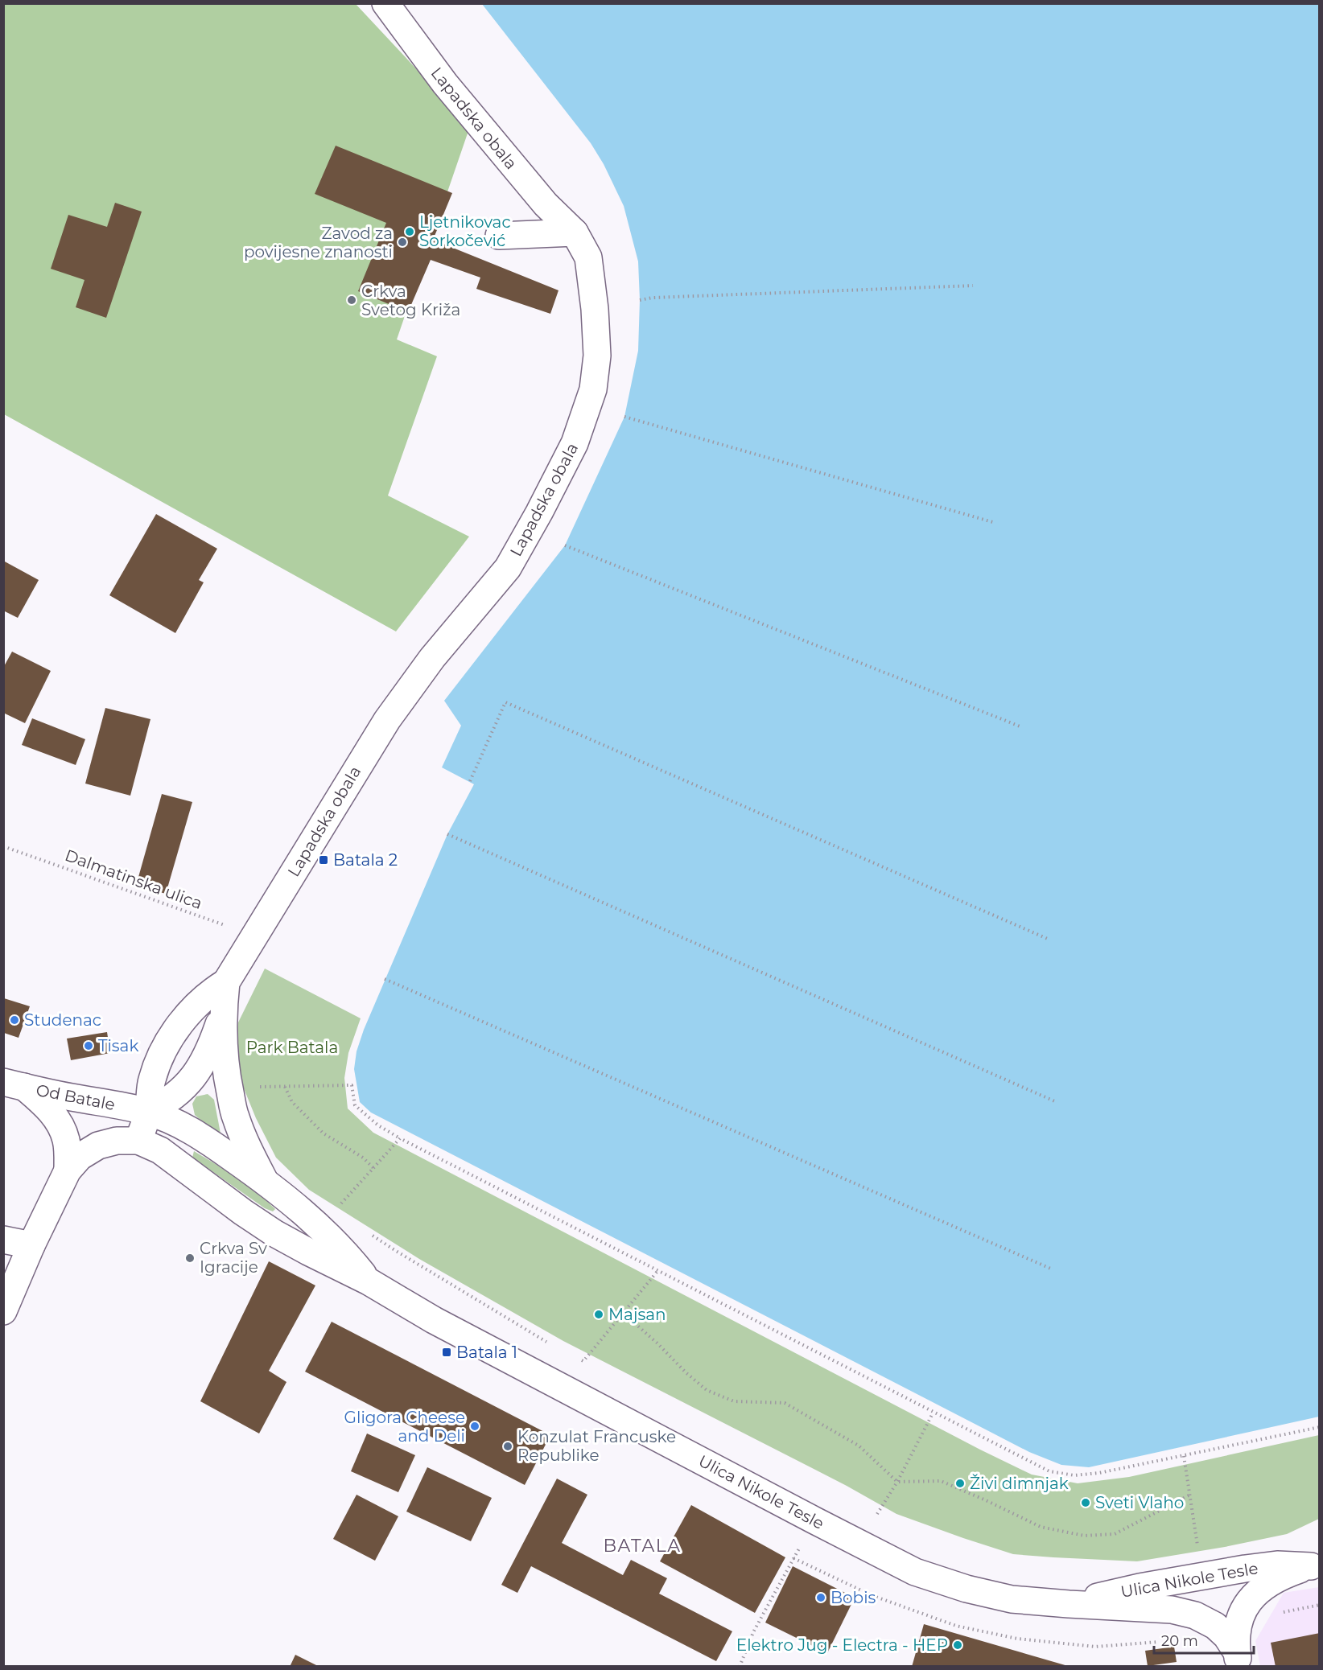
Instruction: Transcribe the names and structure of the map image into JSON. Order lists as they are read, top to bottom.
{
  "streets": {
    "main road": ["Lapadska obala", "Od Batale", "Ulica Nikole Tesle"],
    "path": ["Dalmatinska ulica"]
  },
  "crossings": [
    ["Lapadska obala", "Dalmatinska ulica"],
    ["Lapadska obala", "Od Batale"],
    ["Lapadska obala", "Ulica Nikole Tesle"],
    ["Od Batale", "Ulica Nikole Tesle"]
  ],
  "districts": ["BATALA"],
  "parks": ["Park Batala"],
  "places": {
    "other": [
      "Ljetnikovac Sorkočević",
      "Zavod za povijesne znanosti",
      "Crkva Svetog Križa",
      "Studenac",
      "Tisak",
      "Crkva Sv Igracije",
      "Majsan",
      "Gligora Cheese and Deli",
      "Konzulat Francuske Republike",
      "Živi dimnjak",
      "Sveti Vlaho",
      "Bobis",
      "Elektro Jug - Electra - HEP"
    ],
    "transit": ["Batala 2", "Batala 1"]
  },
  "scale_bar": "20 m"
}
